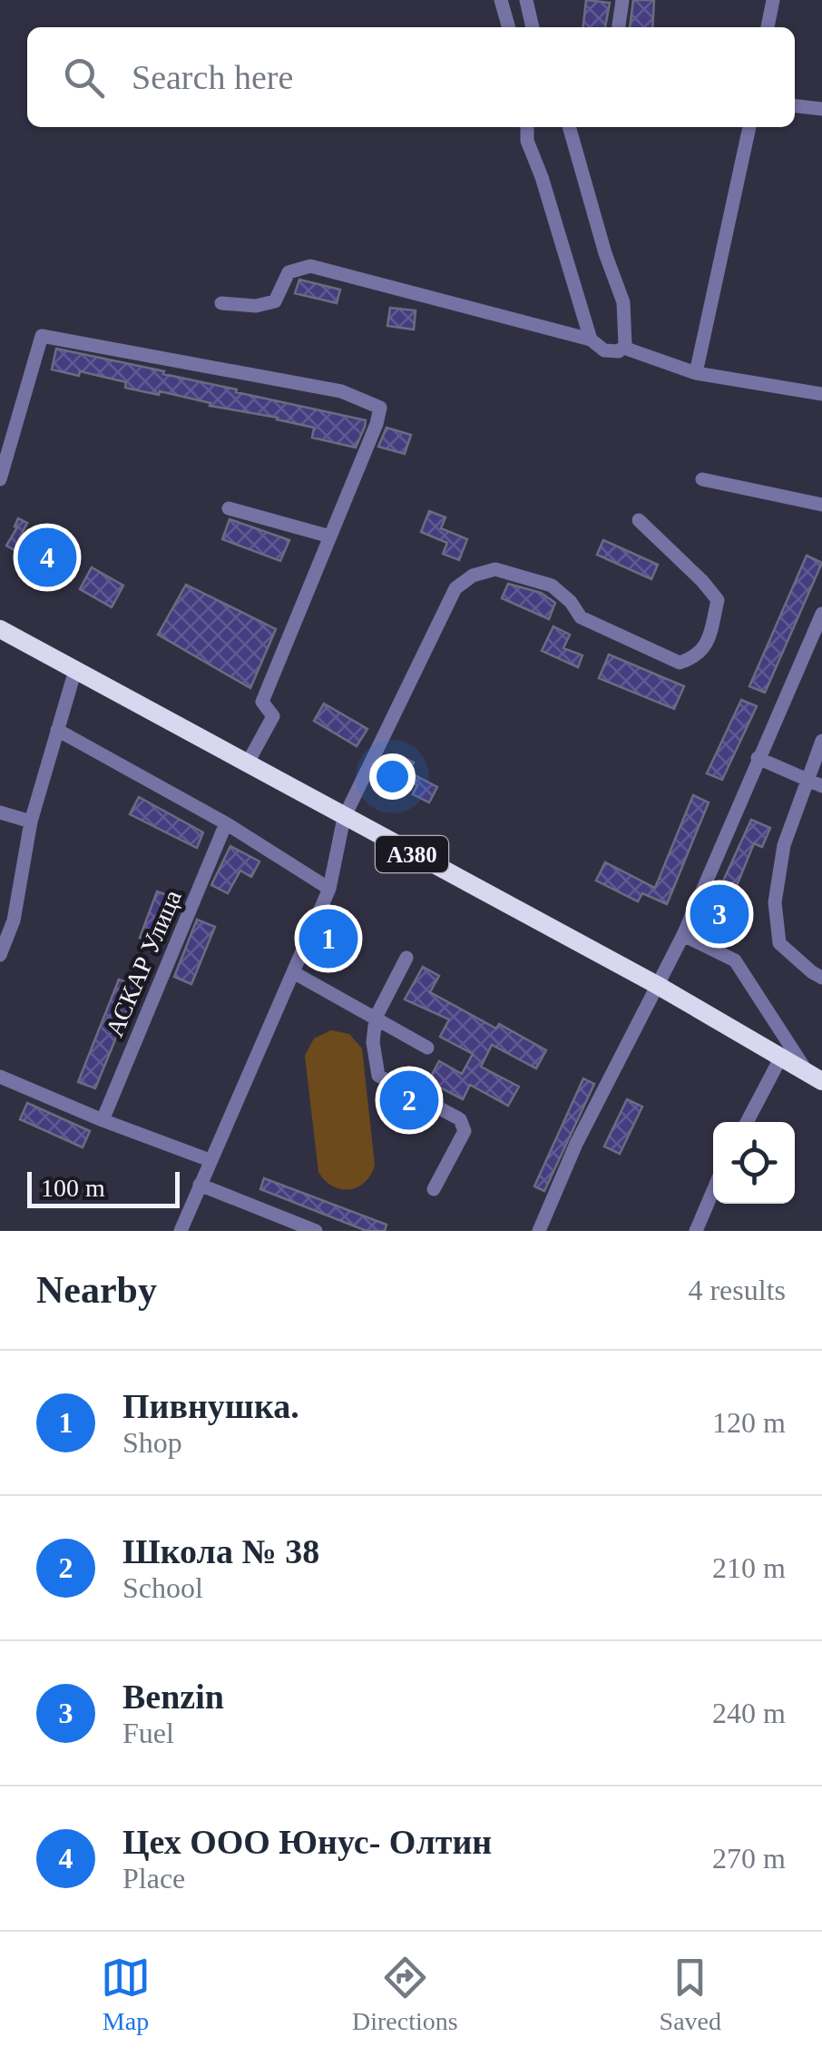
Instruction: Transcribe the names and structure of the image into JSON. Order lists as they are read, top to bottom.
{
  "streets": {
    "highway": ["A380"],
    "street": ["АСКАР Улица"]
  },
  "scale_bar": "100 m",
  "page": {
    "search": "Search here",
    "pins": [
      "4",
      "3",
      "1",
      "2"
    ],
    "scale": "100 m",
    "heading": ["Nearby", "4 results"],
    "list": [
      {
        "mark": "1",
        "name": "Пивнушка.",
        "note": "Shop",
        "value": "120 m"
      },
      {
        "mark": "2",
        "name": "Школа № 38",
        "note": "School",
        "value": "210 m"
      },
      {
        "mark": "3",
        "name": "Benzin",
        "note": "Fuel",
        "value": "240 m"
      },
      {
        "mark": "4",
        "name": "Цех ООО Юнус- Олтин",
        "note": "Place",
        "value": "270 m"
      }
    ],
    "nav": ["Map", "Directions", "Saved"]
  }
}
